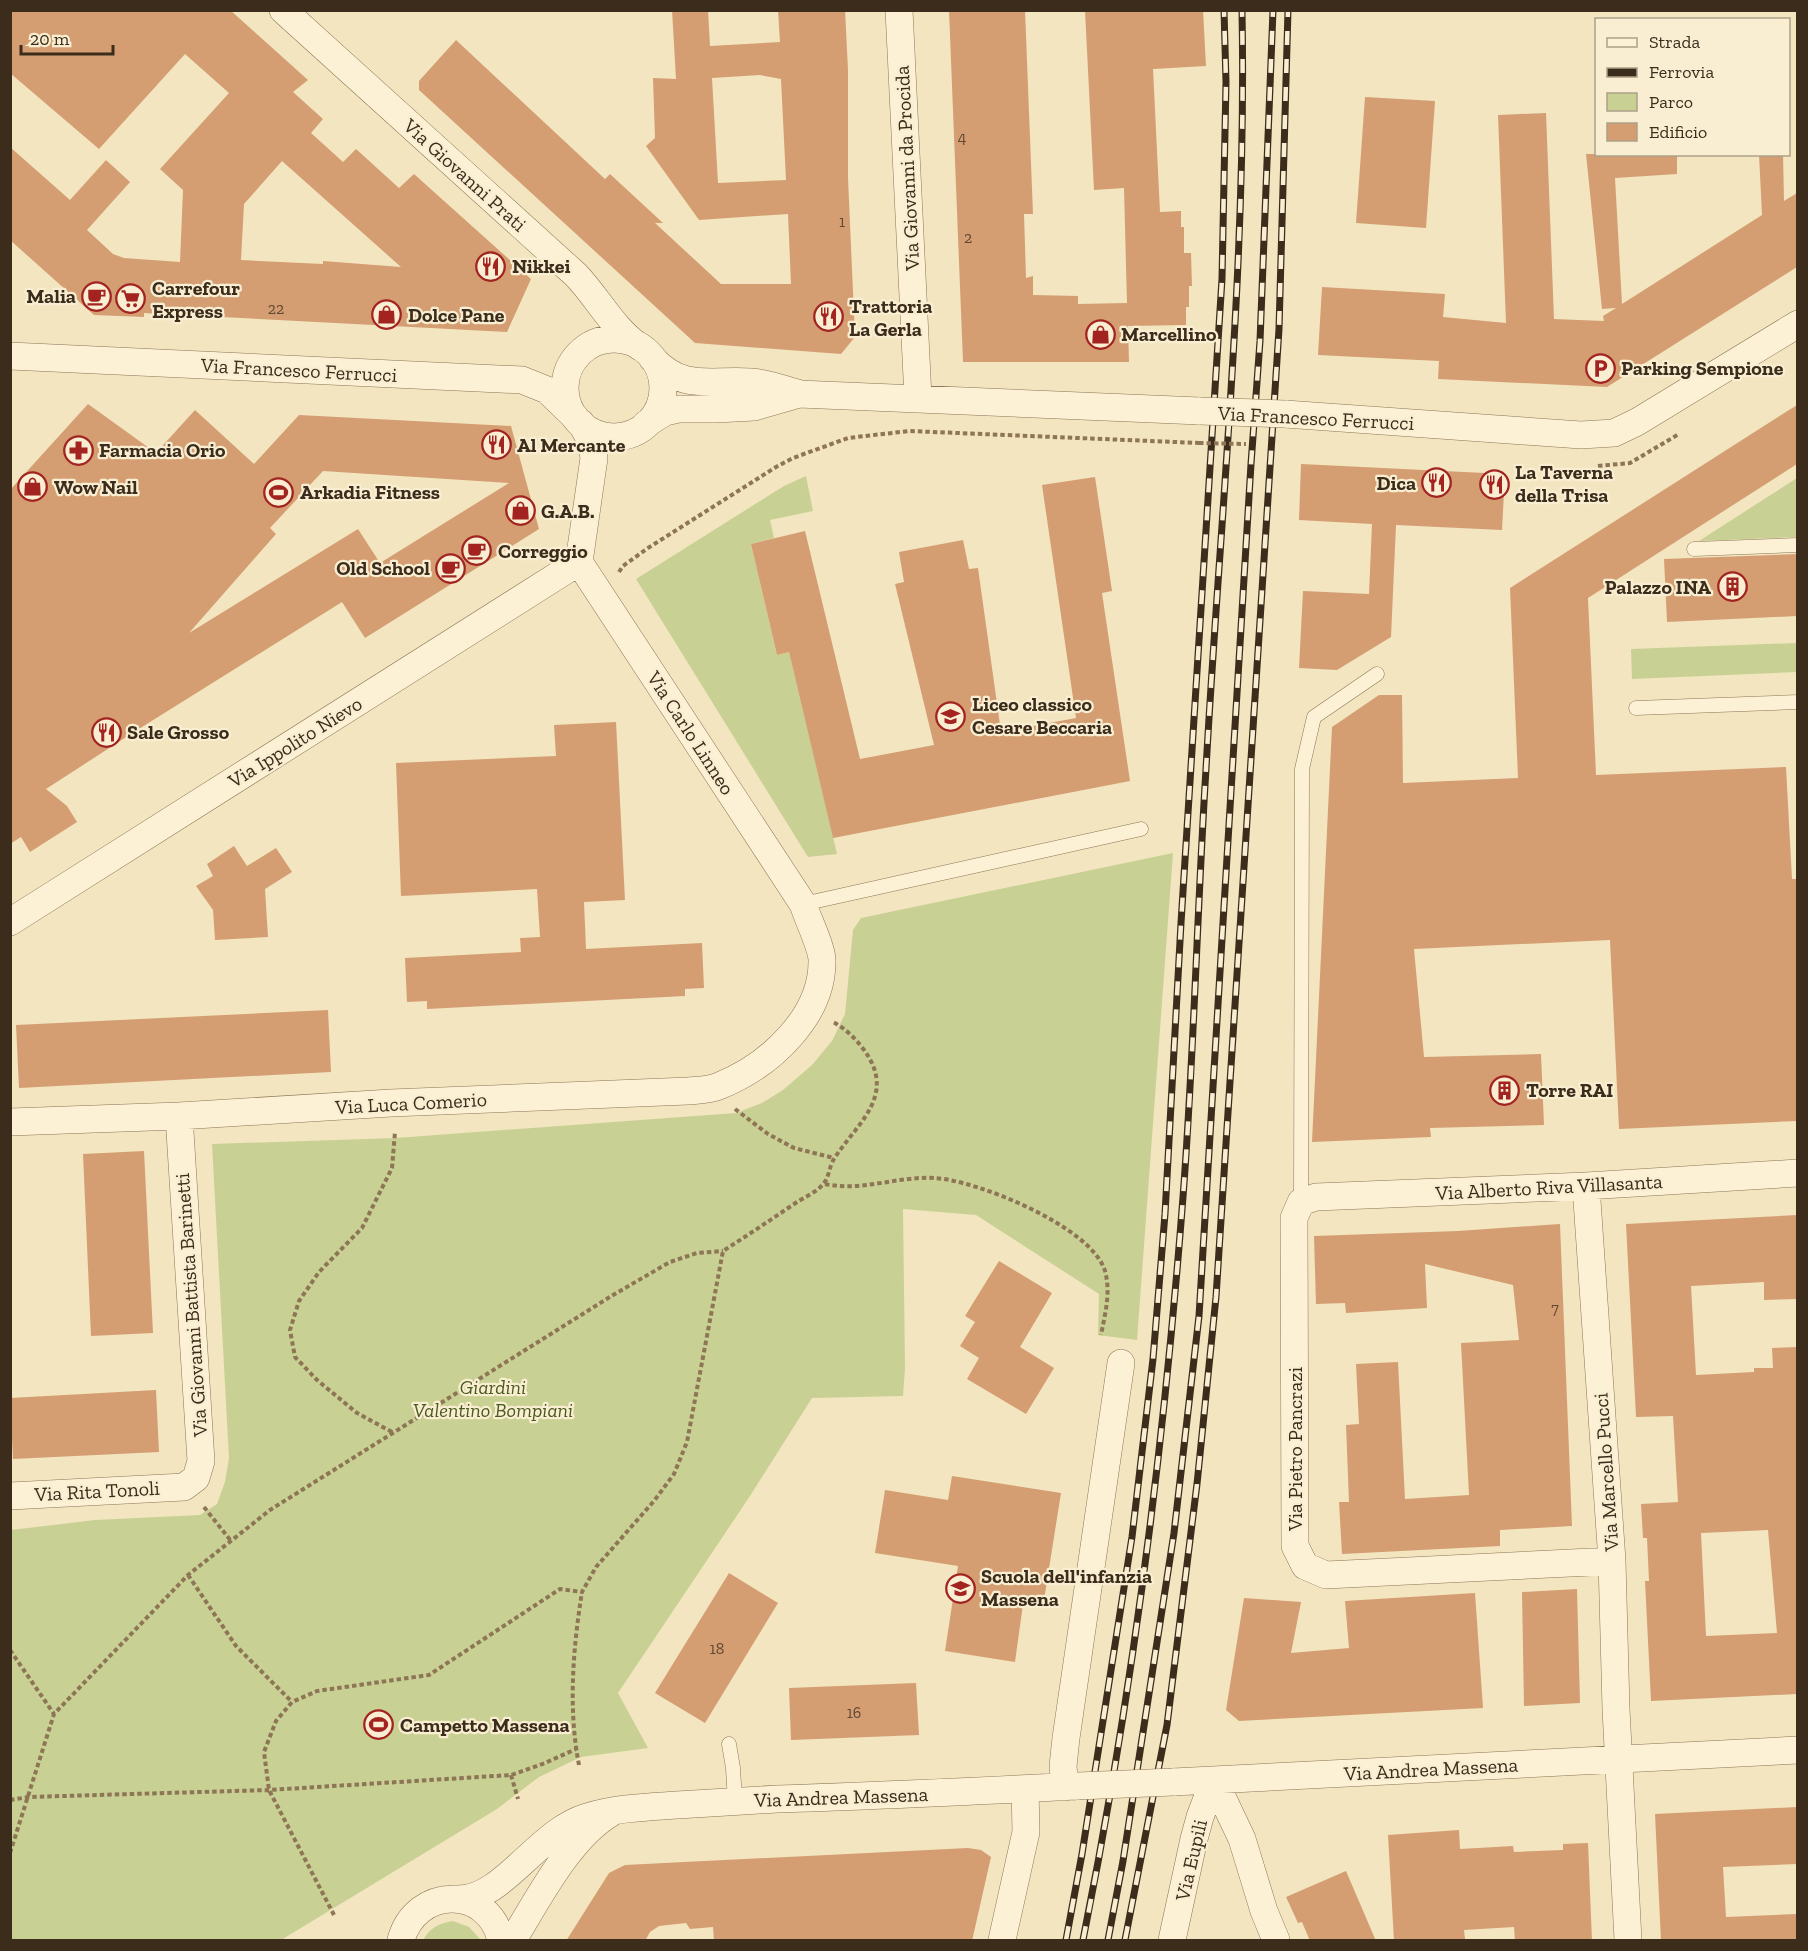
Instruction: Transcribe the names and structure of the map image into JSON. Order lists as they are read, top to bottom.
{
  "streets": {
    "street": [
      "Via Giovanni da Procida",
      "Via Giovanni Prati",
      "Via Francesco Ferrucci",
      "Via Carlo Linneo",
      "Via Ippolito Nievo",
      "Via Luca Comerio",
      "Via Alberto Riva Villasanta",
      "Via Giovanni Battista Barinetti",
      "Via Pietro Pancrazi",
      "Via Marcello Pucci",
      "Via Rita Tonoli",
      "Via Andrea Massena",
      "Via Eupili"
    ]
  },
  "crossings": [
    ["Via Giovanni da Procida", "Via Francesco Ferrucci"],
    ["Via Giovanni Prati", "Via Francesco Ferrucci"],
    ["Via Francesco Ferrucci", "Via Carlo Linneo"],
    ["Via Francesco Ferrucci", "Via Ippolito Nievo"],
    ["Via Carlo Linneo", "Via Ippolito Nievo"],
    ["Via Carlo Linneo", "Via Luca Comerio"],
    ["Via Luca Comerio", "Via Giovanni Battista Barinetti"],
    ["Via Alberto Riva Villasanta", "Via Pietro Pancrazi"],
    ["Via Alberto Riva Villasanta", "Via Marcello Pucci"],
    ["Via Giovanni Battista Barinetti", "Via Rita Tonoli"],
    ["Via Pietro Pancrazi", "Via Marcello Pucci"],
    ["Via Marcello Pucci", "Via Andrea Massena"],
    ["Via Andrea Massena", "Via Eupili"]
  ],
  "parks": ["Giardini Valentino Bompiani"],
  "places": {
    "restaurant": [
      "Nikkei",
      "Trattoria La Gerla",
      "Al Mercante",
      "Dica",
      "La Taverna della Trisa",
      "Sale Grosso"
    ],
    "cafe": ["Malia", "Correggio", "Old School"],
    "supermarket": ["Carrefour Express"],
    "shop": [
      "Dolce Pane",
      "Marcellino",
      "Wow Nail",
      "G.A.B."
    ],
    "parking": ["Parking Sempione"],
    "pharmacy": ["Farmacia Orio"],
    "sports": ["Arkadia Fitness", "Campetto Massena"],
    "building": ["Palazzo INA", "Torre RAI"],
    "school or university": ["Liceo classico Cesare Beccaria", "Scuola dell'infanzia Massena"]
  },
  "house_numbers": [
    "4",
    "1",
    "2",
    "22",
    "7",
    "18",
    "16"
  ],
  "legend": [
    "Strada",
    "Ferrovia",
    "Parco",
    "Edificio"
  ],
  "scale_bar": "20 m"
}
